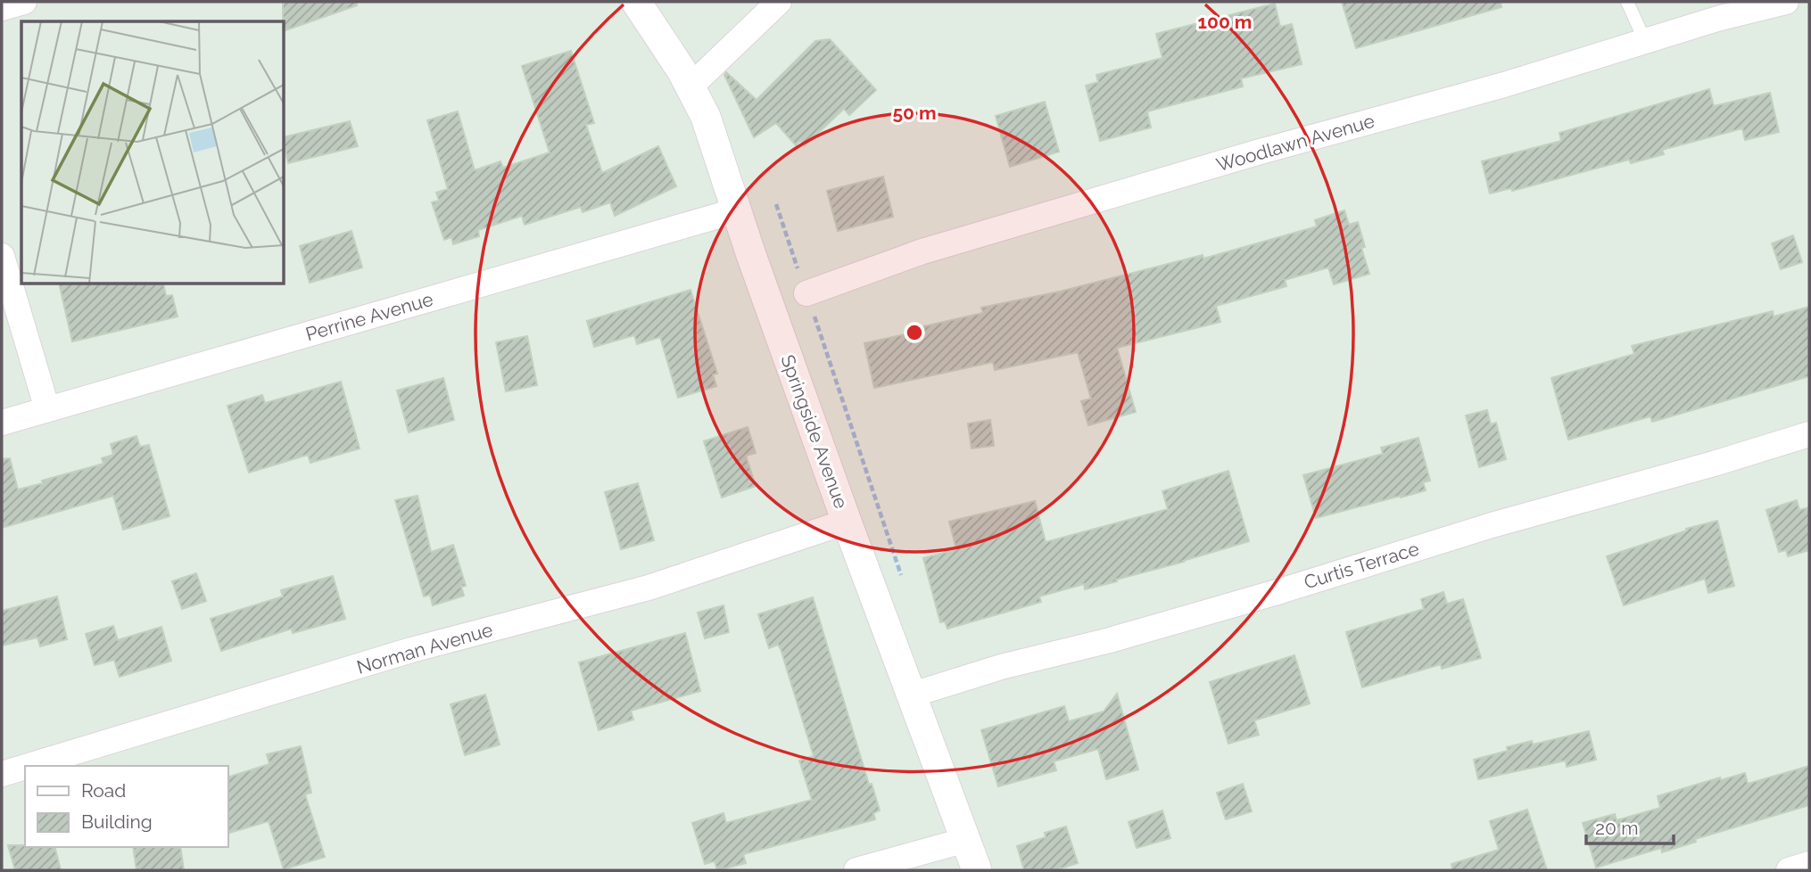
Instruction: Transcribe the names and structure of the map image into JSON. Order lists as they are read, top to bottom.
{
  "streets": {
    "street": [
      "Woodlawn Avenue",
      "Perrine Avenue",
      "Springside Avenue",
      "Curtis Terrace",
      "Norman Avenue"
    ]
  },
  "crossings": [
    ["Perrine Avenue", "Springside Avenue"],
    ["Springside Avenue", "Curtis Terrace"],
    ["Springside Avenue", "Norman Avenue"]
  ],
  "legend": ["Road", "Building"],
  "scale_bar": "20 m",
  "rings": ["100 m", "50 m"]
}
